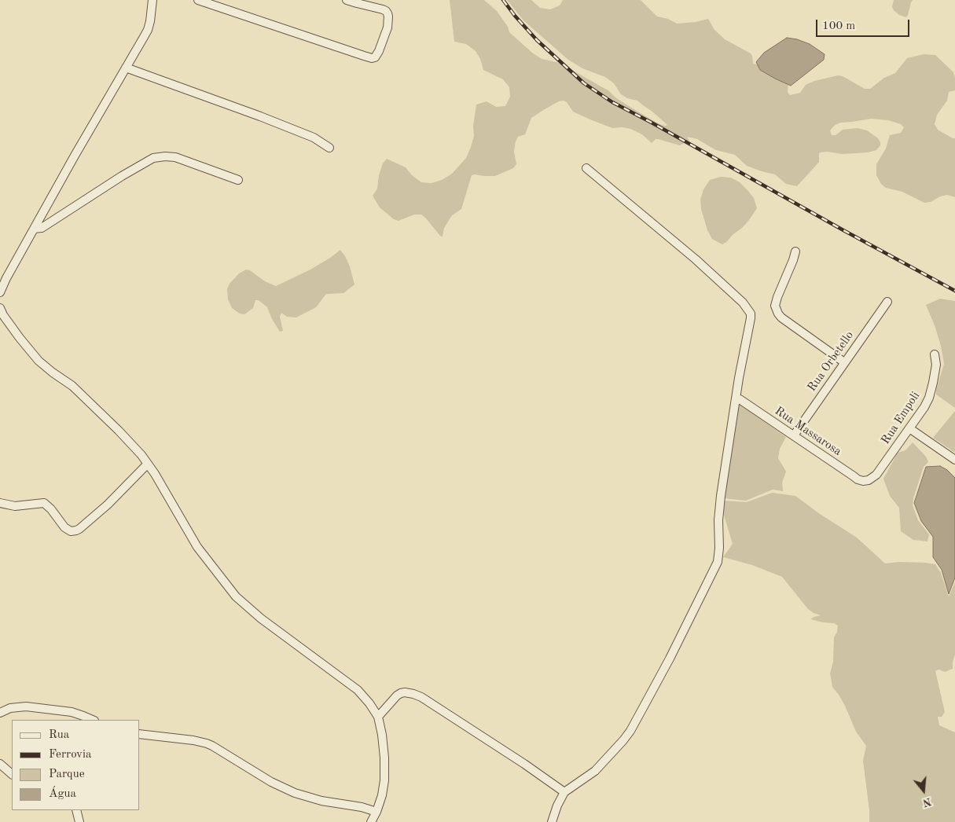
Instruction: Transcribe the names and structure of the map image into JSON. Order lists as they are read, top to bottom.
{
  "streets": {
    "street": ["Rua Orbetello", "Rua Empoli", "Rua Massarosa"]
  },
  "crossings": [
    ["Rua Orbetello", "Rua Massarosa"],
    ["Rua Empoli", "Rua Massarosa"]
  ],
  "legend": [
    "Rua",
    "Ferrovia",
    "Parque",
    "Água"
  ],
  "scale_bar": "100 m",
  "north": "bottom"
}
